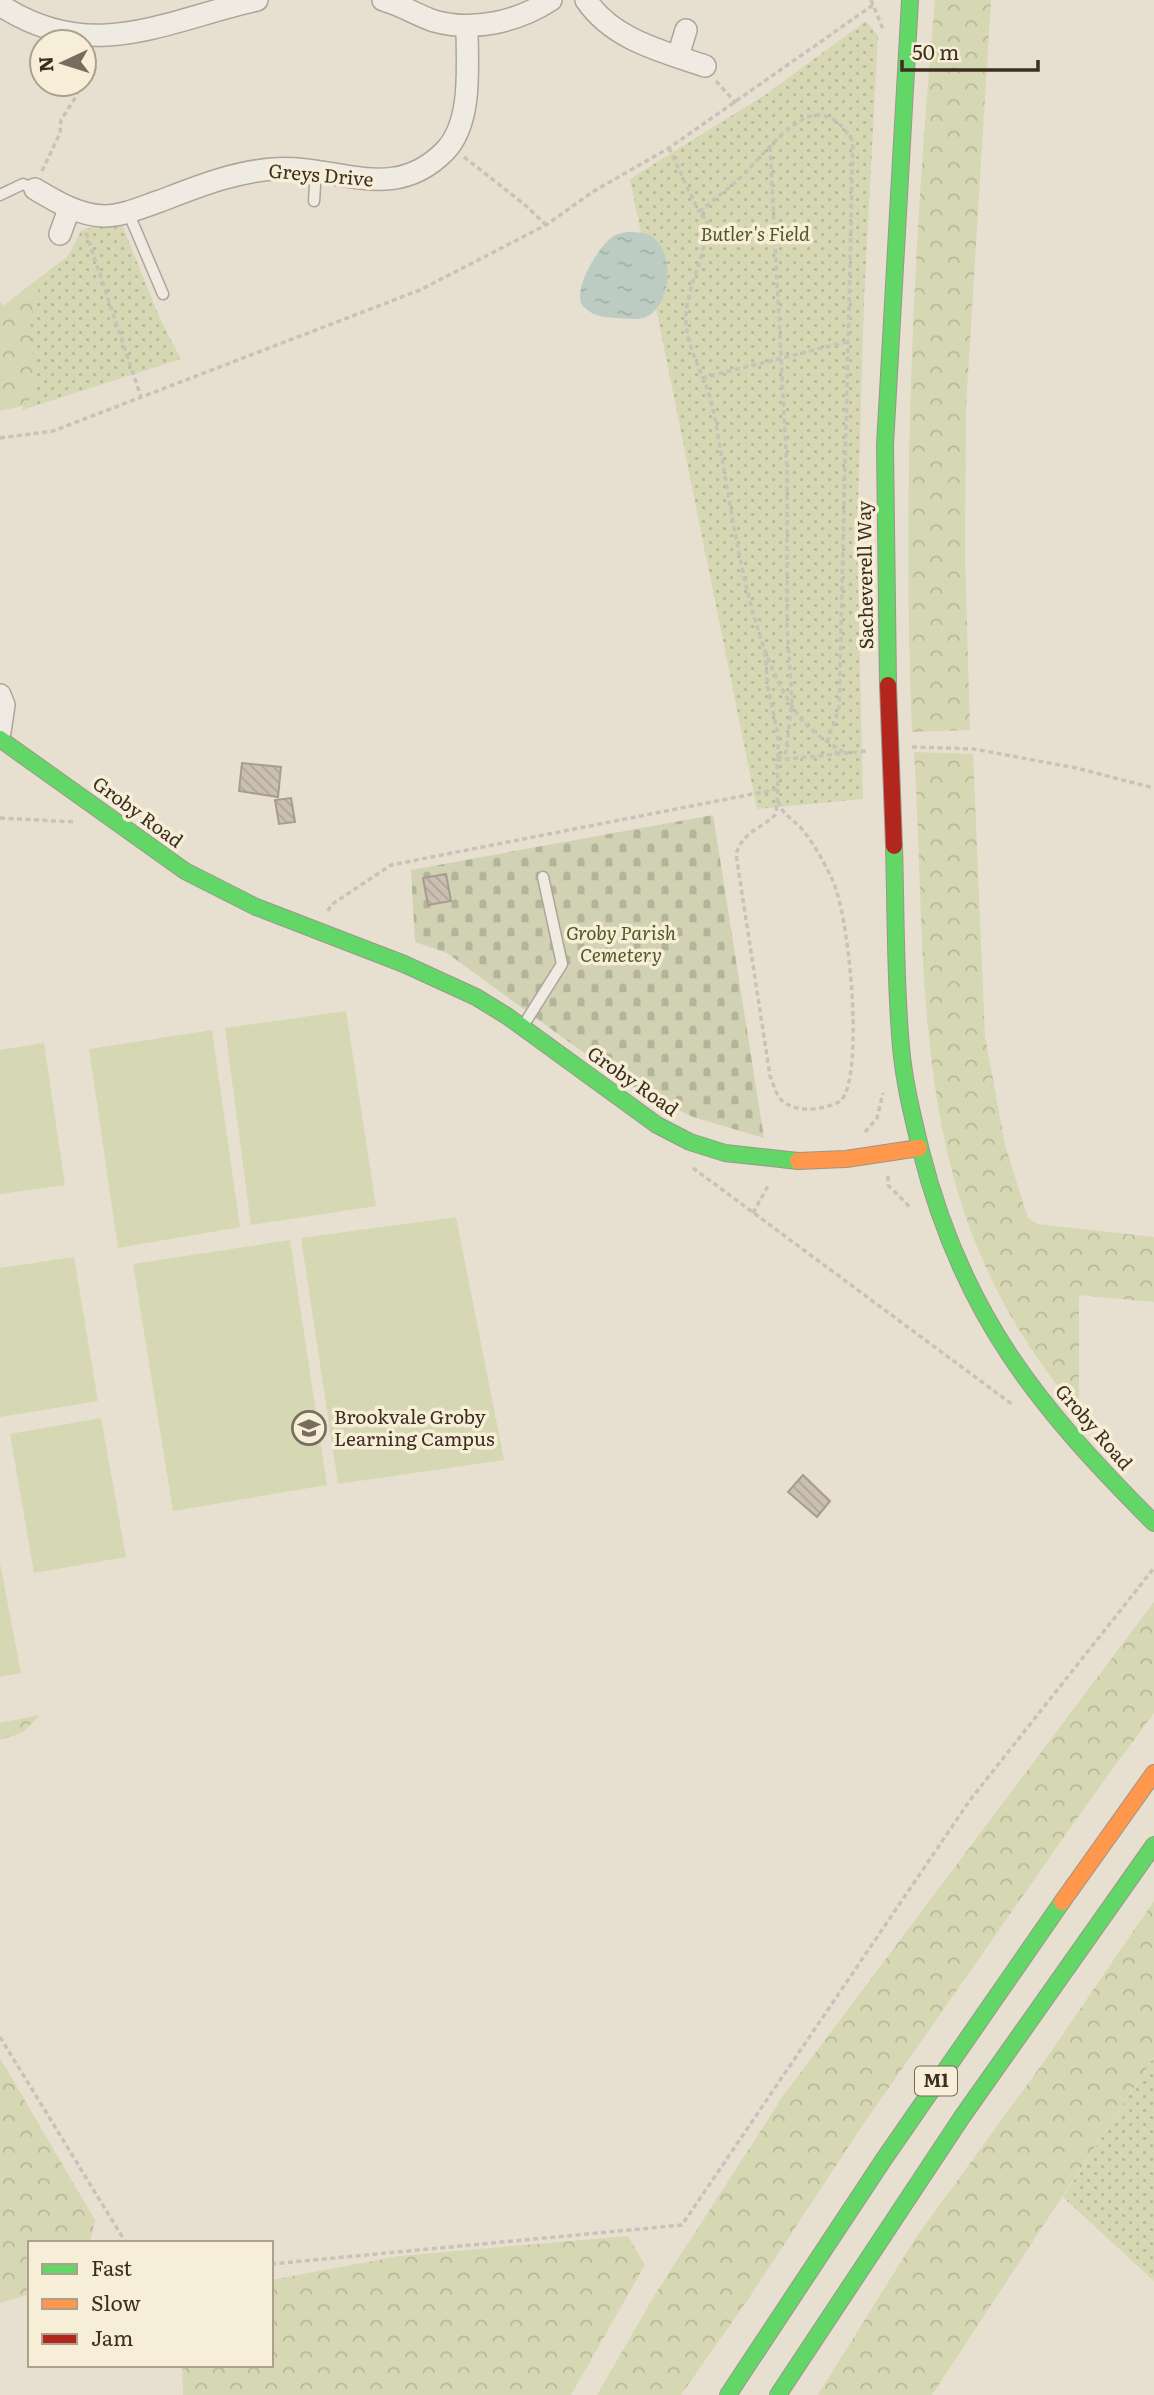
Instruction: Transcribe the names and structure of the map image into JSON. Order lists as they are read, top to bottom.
{
  "streets": {
    "main road": ["Sacheverell Way", "Groby Road", "M1"],
    "street": ["Greys Drive"]
  },
  "crossings": [
    ["Sacheverell Way", "Groby Road"]
  ],
  "parks": ["Butler's Field", "Groby Parish Cemetery"],
  "places": {
    "school or university": ["Brookvale Groby Learning Campus"]
  },
  "legend": ["Fast", "Slow", "Jam"],
  "scale_bar": "50 m",
  "north": "left"
}
